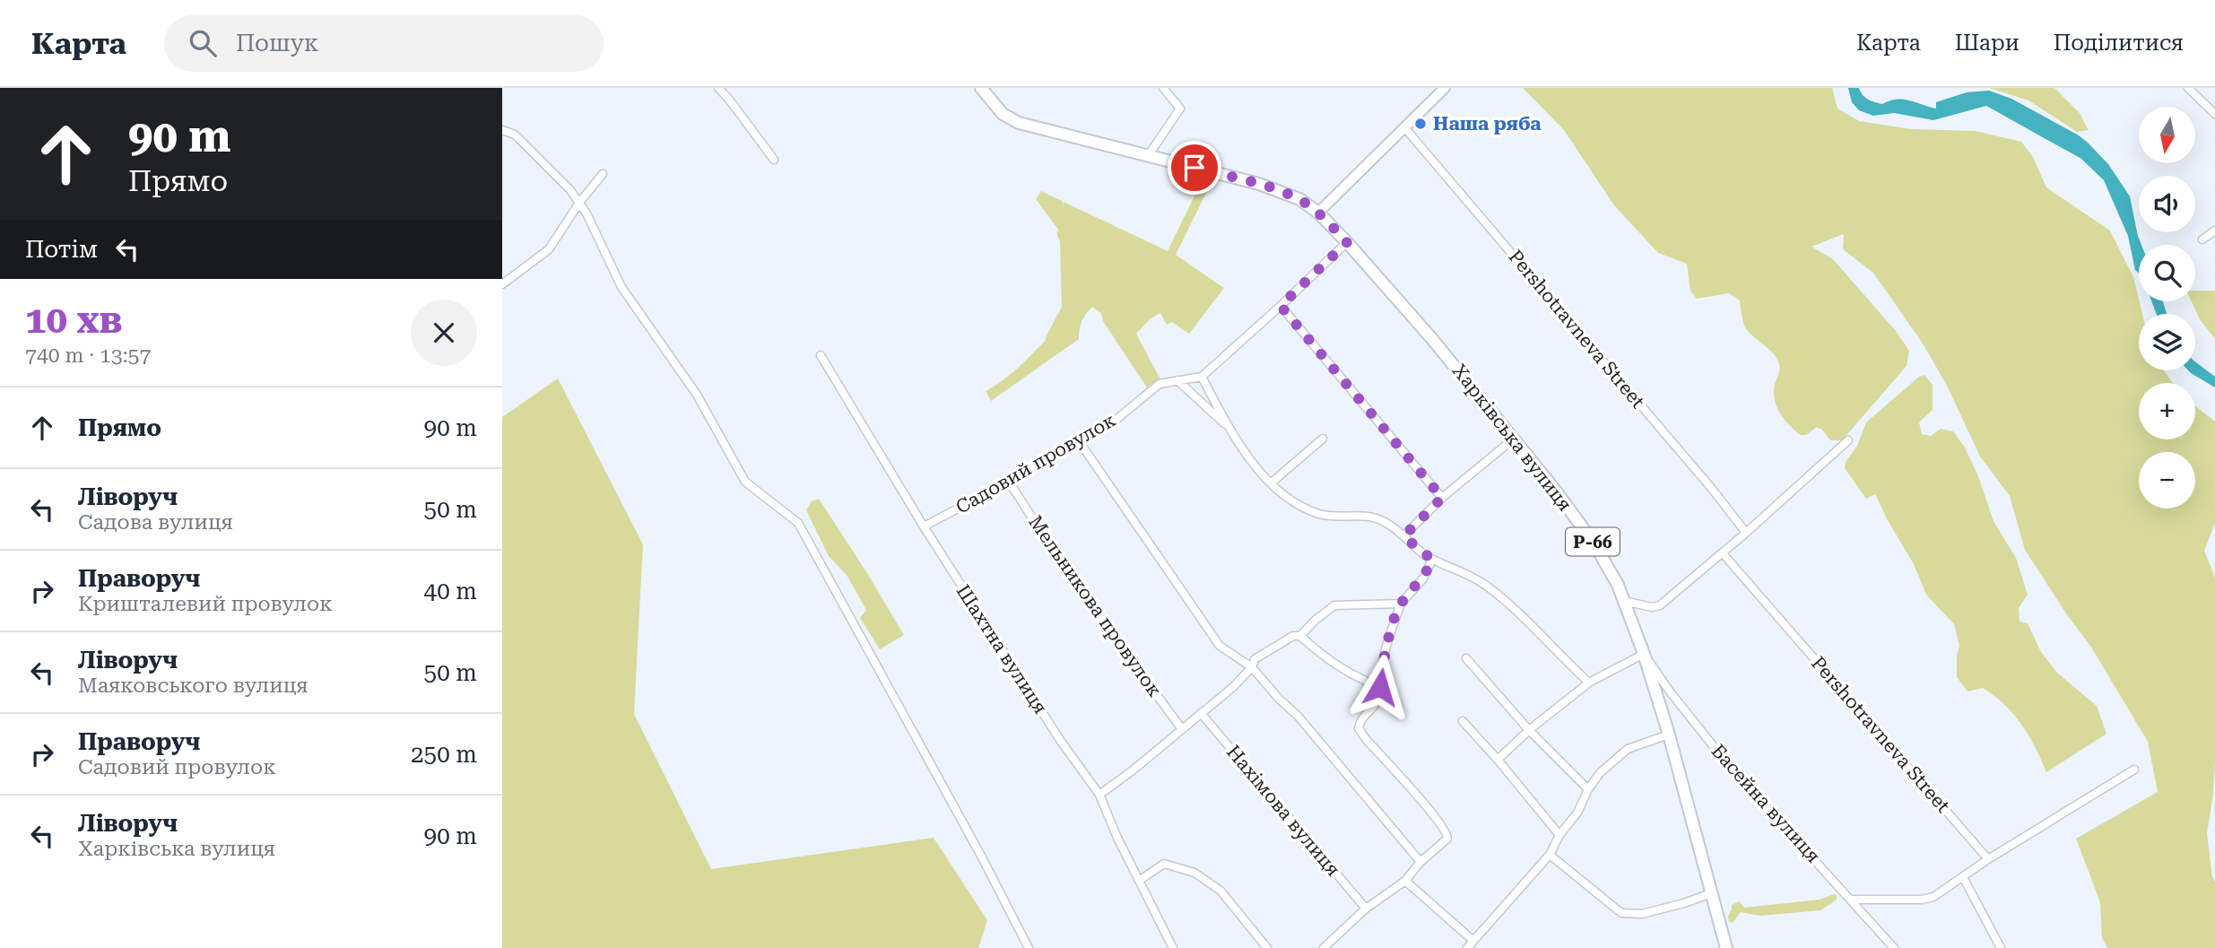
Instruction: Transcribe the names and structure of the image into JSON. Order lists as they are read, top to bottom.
{
  "streets": {
    "main road": ["Харківська вулиця", "Р-66"],
    "street": [
      "Pershotravneva Street",
      "Садовий провулок",
      "Мельникова провулок",
      "Шахтна вулиця",
      "Басейна вулиця",
      "Нахімова вулиця"
    ]
  },
  "crossings": [
    ["Харківська вулиця", "Р-66"],
    ["Харківська вулиця", "Басейна вулиця"],
    ["Садовий провулок", "Мельникова провулок"],
    ["Садовий провулок", "Шахтна вулиця"]
  ],
  "places": ["Наша ряба"],
  "north": "bottom",
  "page": {
    "header": "Карта",
    "search": "Пошук",
    "nav": ["Карта", "Шари", "Поділитися"],
    "turn": ["90 m", "Прямо"],
    "map_buttons": ["+", "−"],
    "then": "Потім",
    "heading": ["10 хв", "740 m · 13:57"],
    "list": [
      {
        "name": "Прямо",
        "value": "90 m"
      },
      {
        "name": "Ліворуч",
        "note": "Садова вулиця",
        "value": "50 m"
      },
      {
        "name": "Праворуч",
        "note": "Кришталевий провулок",
        "value": "40 m"
      },
      {
        "name": "Ліворуч",
        "note": "Маяковського вулиця",
        "value": "50 m"
      },
      {
        "name": "Праворуч",
        "note": "Садовий провулок",
        "value": "250 m"
      },
      {
        "name": "Ліворуч",
        "note": "Харківська вулиця",
        "value": "90 m"
      }
    ]
  }
}
